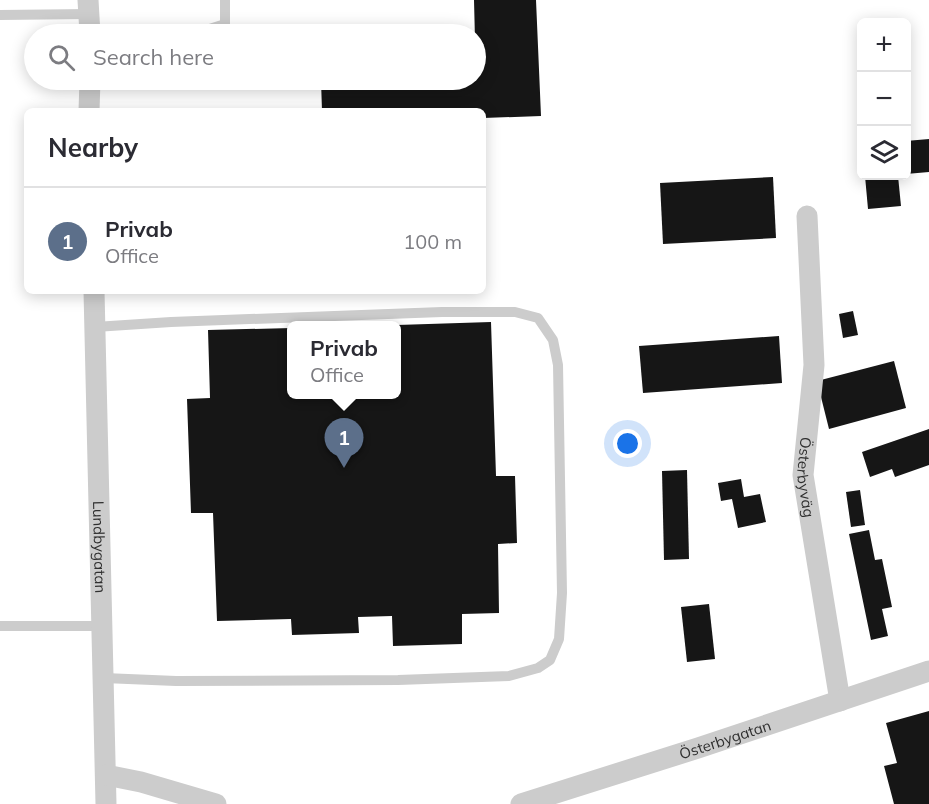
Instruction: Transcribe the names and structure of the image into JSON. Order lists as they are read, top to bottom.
{
  "streets": {
    "street": ["Österbyväg", "Lundbygatan", "Österbygatan"]
  },
  "crossings": [
    ["Österbyväg", "Österbygatan"]
  ],
  "page": {
    "map_buttons": ["+", "−"],
    "search": "Search here",
    "heading": "Nearby",
    "list": [
      {
        "mark": "1",
        "name": "Privab",
        "note": "Office",
        "value": "100 m"
      }
    ],
    "popup": ["Privab", "Office"],
    "pins": "1"
  }
}
